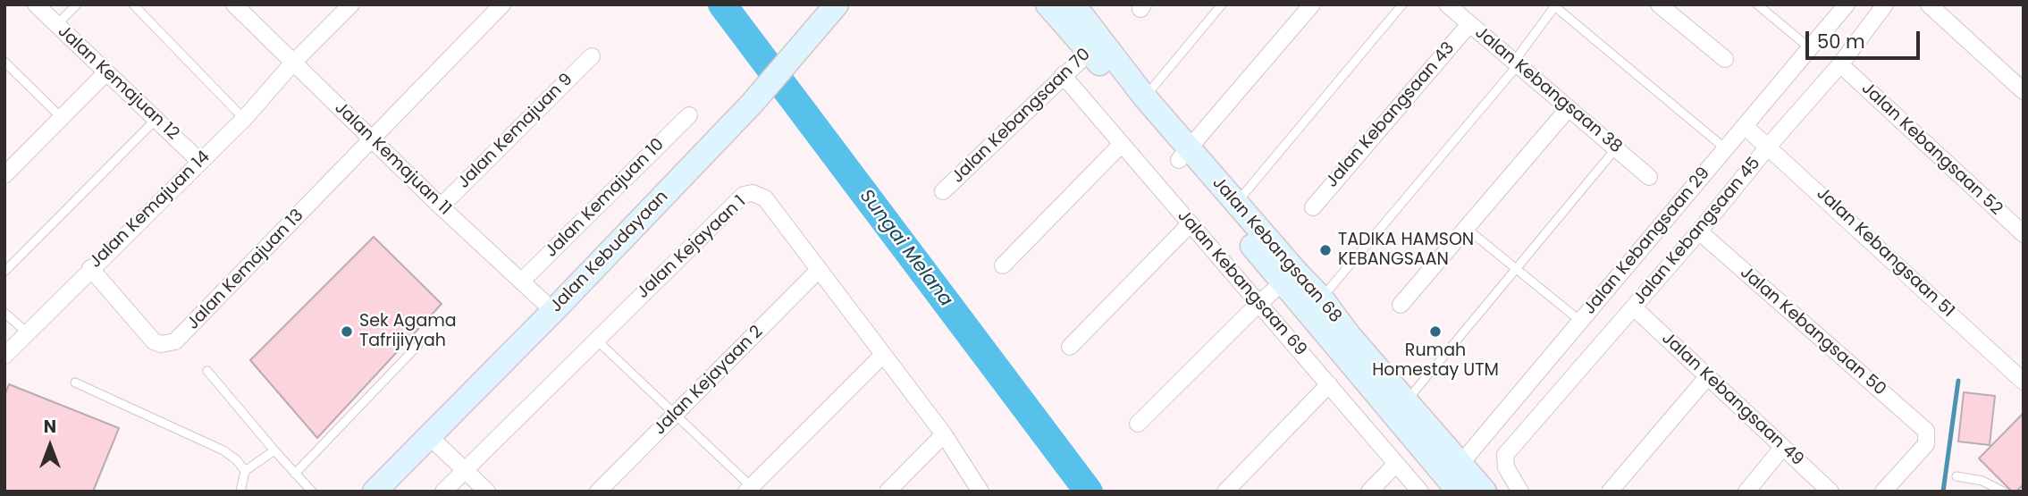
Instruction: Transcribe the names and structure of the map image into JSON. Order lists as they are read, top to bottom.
{
  "streets": {
    "street": [
      "Jalan Kemajuan 12",
      "Jalan Kebangsaan 38",
      "Jalan Kebangsaan 43",
      "Jalan Kebangsaan 70",
      "Jalan Kemajuan 9",
      "Jalan Kebangsaan 52",
      "Jalan Kemajuan 11",
      "Jalan Kemajuan 10",
      "Jalan Kemajuan 14",
      "Jalan Kebangsaan 45",
      "Jalan Kebangsaan 29",
      "Jalan Kejayaan 1",
      "Jalan Kebangsaan 68",
      "Jalan Kebudayaan",
      "Jalan Kebangsaan 51",
      "Jalan Kemajuan 13",
      "Jalan Kebangsaan 69",
      "Jalan Kebangsaan 50",
      "Jalan Kejayaan 2",
      "Jalan Kebangsaan 49"
    ]
  },
  "crossings": [
    ["Jalan Kemajuan 12", "Jalan Kemajuan 14"],
    ["Jalan Kebangsaan 38", "Jalan Kebangsaan 43"],
    ["Jalan Kebangsaan 70", "Jalan Kebangsaan 68"],
    ["Jalan Kebangsaan 70", "Jalan Kebangsaan 69"],
    ["Jalan Kemajuan 9", "Jalan Kemajuan 11"],
    ["Jalan Kebangsaan 52", "Jalan Kebangsaan 45"],
    ["Jalan Kemajuan 11", "Jalan Kemajuan 10"],
    ["Jalan Kemajuan 11", "Jalan Kemajuan 14"],
    ["Jalan Kemajuan 11", "Jalan Kebudayaan"],
    ["Jalan Kemajuan 11", "Jalan Kemajuan 13"],
    ["Jalan Kemajuan 14", "Jalan Kemajuan 13"],
    ["Jalan Kebangsaan 45", "Jalan Kebangsaan 51"],
    ["Jalan Kebangsaan 45", "Jalan Kebangsaan 50"],
    ["Jalan Kebangsaan 45", "Jalan Kebangsaan 49"],
    ["Jalan Kebangsaan 29", "Jalan Kebangsaan 68"],
    ["Jalan Kebangsaan 29", "Jalan Kebangsaan 51"],
    ["Jalan Kejayaan 1", "Jalan Kejayaan 2"]
  ],
  "water": ["Sungai Melana"],
  "places": ["TADIKA HAMSON KEBANGSAAN", "Sek Agama Tafrijiyyah", "Rumah Homestay UTM"],
  "scale_bar": "50 m",
  "north": "top"
}
